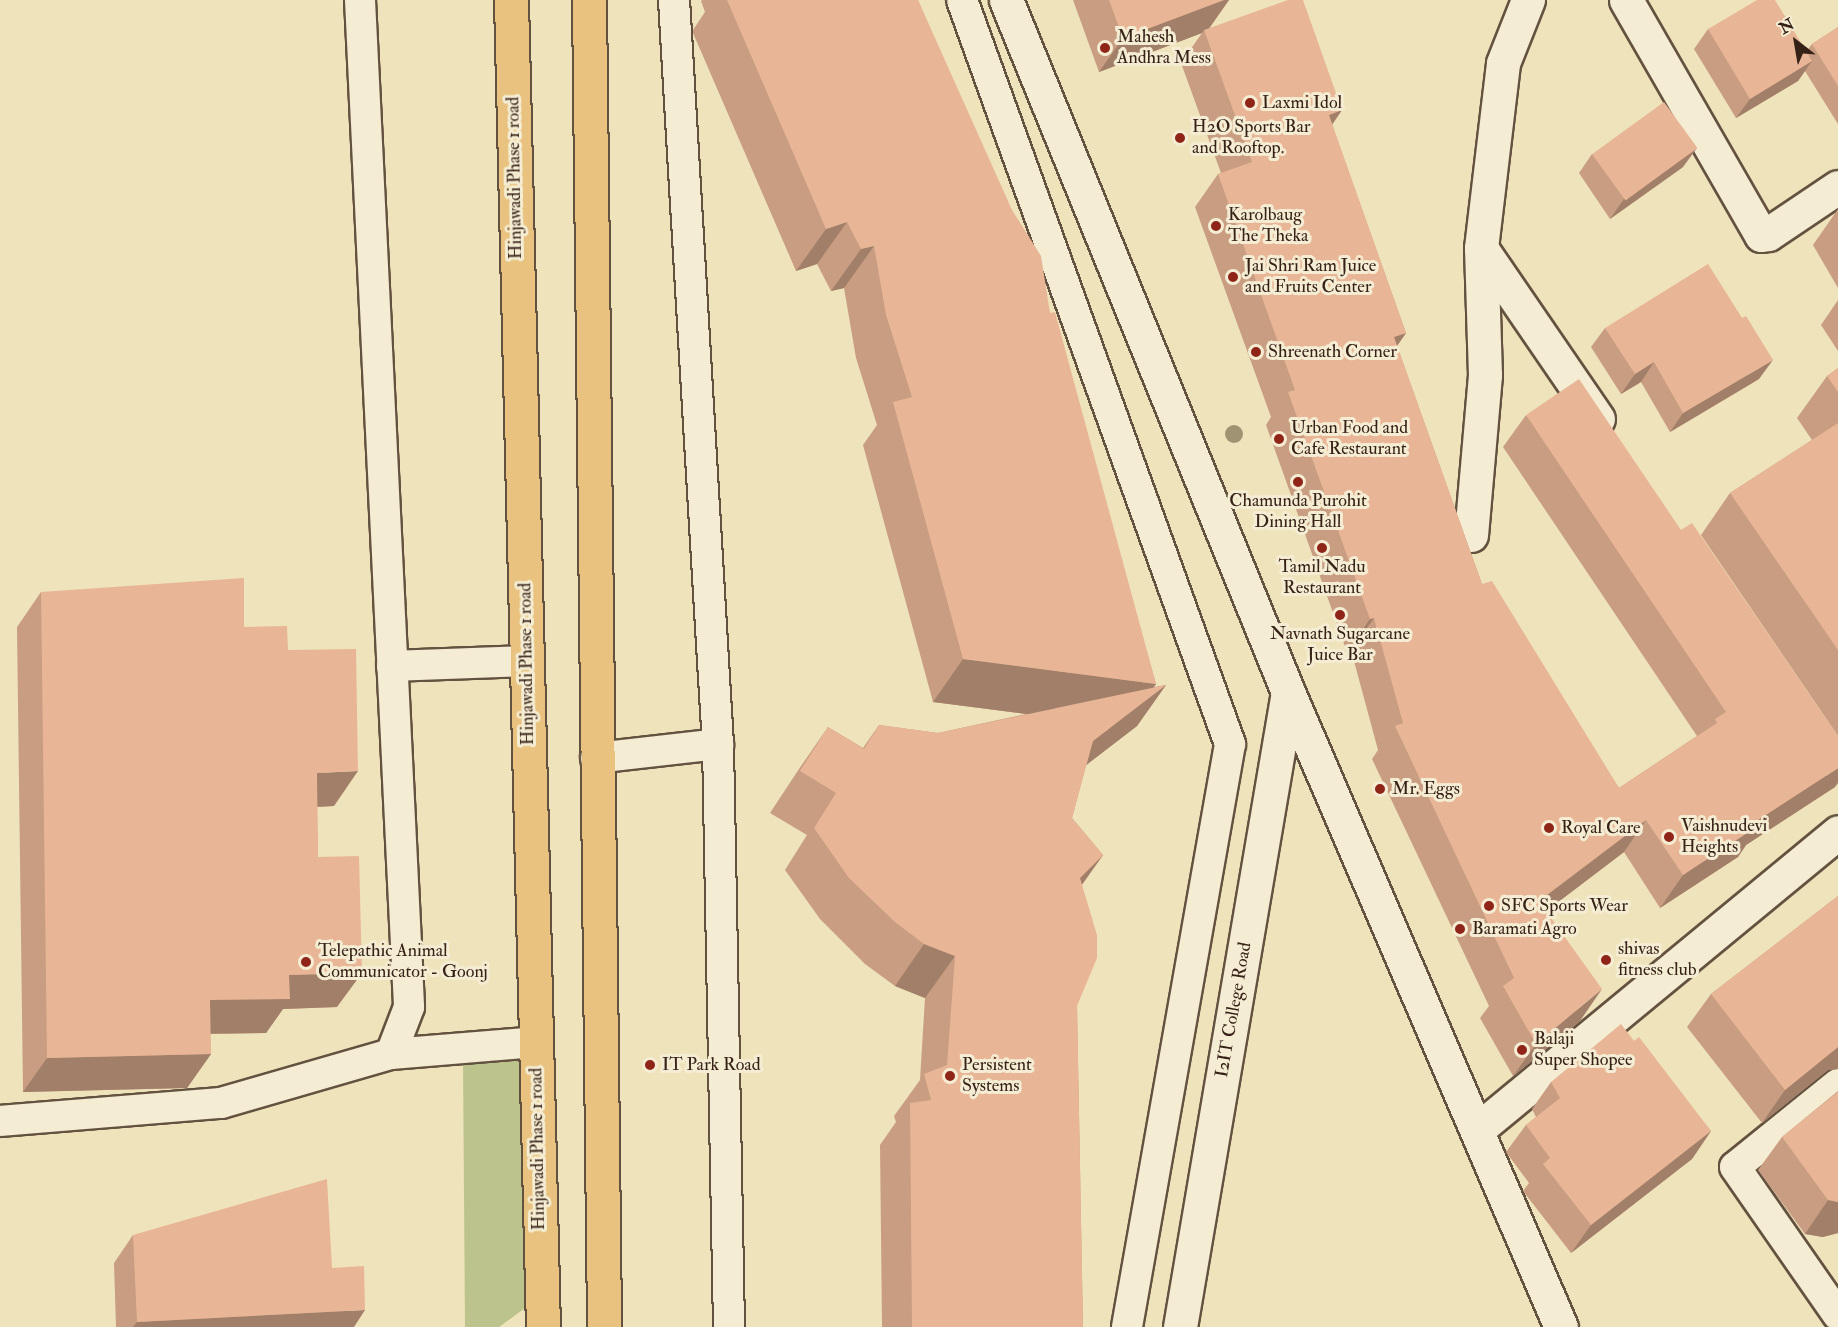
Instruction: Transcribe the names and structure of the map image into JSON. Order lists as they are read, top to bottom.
{
  "streets": {
    "main road": ["Hinjawadi Phase 1 road"],
    "street": ["I2IT College Road"]
  },
  "places": [
    "Mahesh Andhra Mess",
    "Laxmi Idol",
    "H2O Sports Bar and Rooftop.",
    "Karolbaug The Theka",
    "Jai Shri Ram Juice and Fruits Center",
    "Shreenath Corner",
    "Urban Food and Cafe Restaurant",
    "Chamunda Purohit Dining Hall",
    "Tamil Nadu Restaurant",
    "Navnath Sugarcane Juice Bar",
    "Mr. Eggs",
    "Royal Care",
    "Vaishnudevi Heights",
    "SFC Sports Wear",
    "Baramati Agro",
    "shivas fitness club",
    "Telepathic Animal Communicator - Goonj",
    "Balaji Super Shopee",
    "IT Park Road",
    "Persistent Systems"
  ],
  "north": "top left"
}
